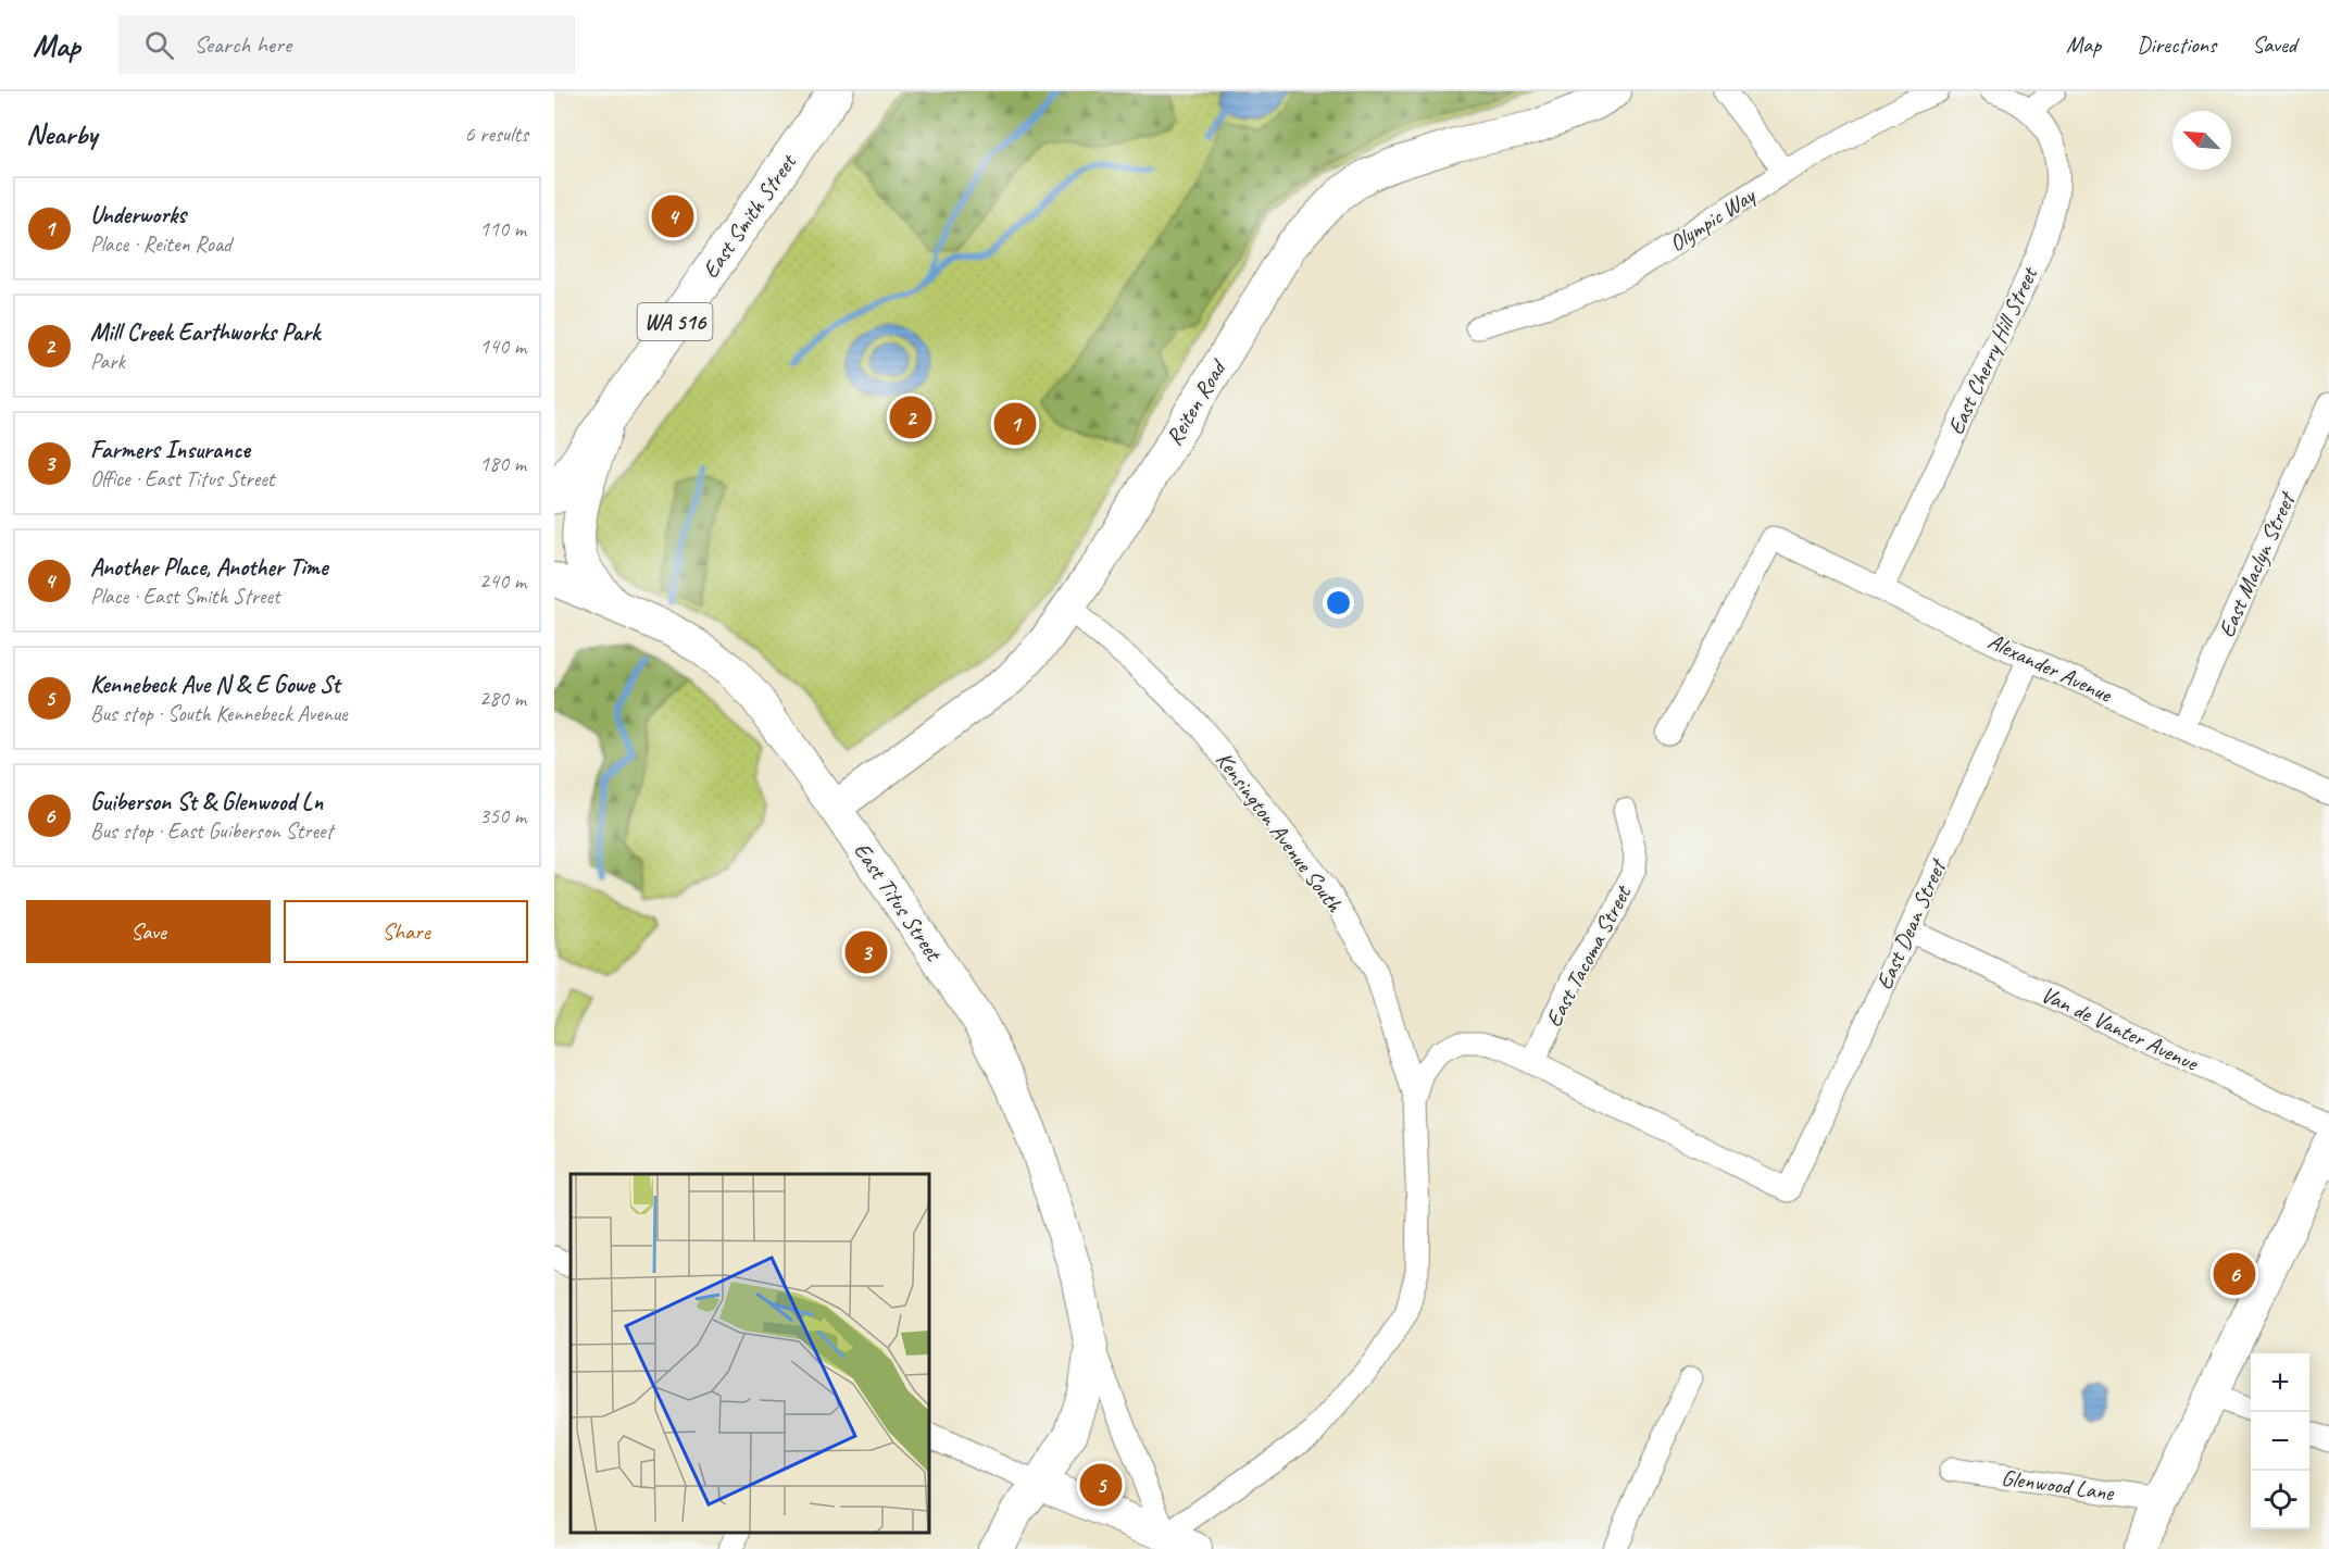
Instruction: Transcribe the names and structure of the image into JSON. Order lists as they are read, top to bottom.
{
  "streets": {
    "main road": ["East Smith Street", "WA 516"],
    "street": [
      "Olympic Way",
      "East Cherry Hill Street",
      "Reiten Road",
      "East Maclyn Street",
      "Alexander Avenue",
      "Kensington Avenue South",
      "East Titus Street",
      "East Dean Street",
      "East Tacoma Street",
      "Van de Vanter Avenue",
      "Glenwood Lane"
    ]
  },
  "crossings": [
    ["East Cherry Hill Street", "Alexander Avenue"],
    ["Reiten Road", "Kensington Avenue South"],
    ["Reiten Road", "East Titus Street"],
    ["East Maclyn Street", "Alexander Avenue"],
    ["Alexander Avenue", "East Dean Street"],
    ["East Dean Street", "East Tacoma Street"],
    ["East Dean Street", "Van de Vanter Avenue"]
  ],
  "north": "top left",
  "page": {
    "header": "Map",
    "search": "Search here",
    "nav": ["Map", "Directions", "Saved"],
    "heading": ["Nearby", "6 results"],
    "list": [
      {
        "mark": "1",
        "name": "Underworks",
        "note": "Place · Reiten Road",
        "value": "110 m"
      },
      {
        "mark": "2",
        "name": "Mill Creek Earthworks Park",
        "note": "Park",
        "value": "140 m"
      },
      {
        "mark": "3",
        "name": "Farmers Insurance",
        "note": "Office · East Titus Street",
        "value": "180 m"
      },
      {
        "mark": "4",
        "name": "Another Place, Another Time",
        "note": "Place · East Smith Street",
        "value": "240 m"
      },
      {
        "mark": "5",
        "name": "Kennebeck Ave N & E Gowe St",
        "note": "Bus stop · South Kennebeck Avenue",
        "value": "280 m"
      },
      {
        "mark": "6",
        "name": "Guiberson St & Glenwood Ln",
        "note": "Bus stop · East Guiberson Street",
        "value": "350 m"
      }
    ],
    "pins": [
      "4",
      "2",
      "1",
      "3",
      "6",
      "5"
    ],
    "buttons": ["Save", "Share"],
    "map_buttons": ["+", "−"]
  }
}
